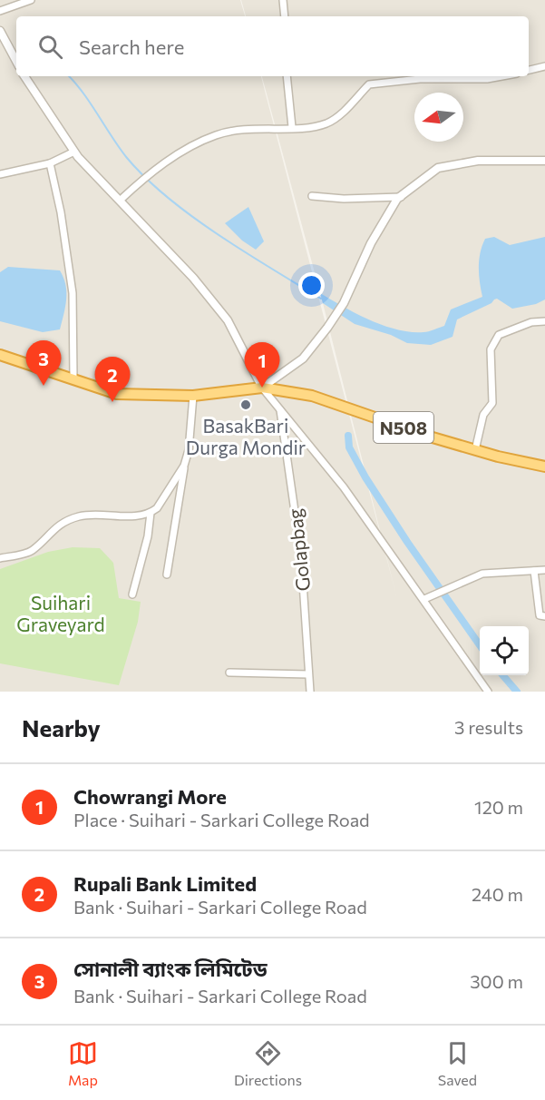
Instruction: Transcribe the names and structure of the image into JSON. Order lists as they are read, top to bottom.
{
  "streets": {
    "highway": ["N508"],
    "street": ["Golapbag"]
  },
  "parks": ["Suihari Graveyard"],
  "places": ["BasakBari Durga Mondir"],
  "north": "left",
  "page": {
    "search": "Search here",
    "pins": ["3", "1", "2"],
    "heading": ["Nearby", "3 results"],
    "list": [
      {
        "mark": "1",
        "name": "Chowrangi More",
        "note": "Place · Suihari - Sarkari College Road",
        "value": "120 m"
      },
      {
        "mark": "2",
        "name": "Rupali Bank Limited",
        "note": "Bank · Suihari - Sarkari College Road",
        "value": "240 m"
      },
      {
        "mark": "3",
        "name": "সোনালী ব্যাংক লিমিটেড",
        "note": "Bank · Suihari - Sarkari College Road",
        "value": "300 m"
      }
    ],
    "nav": ["Map", "Directions", "Saved"]
  }
}
